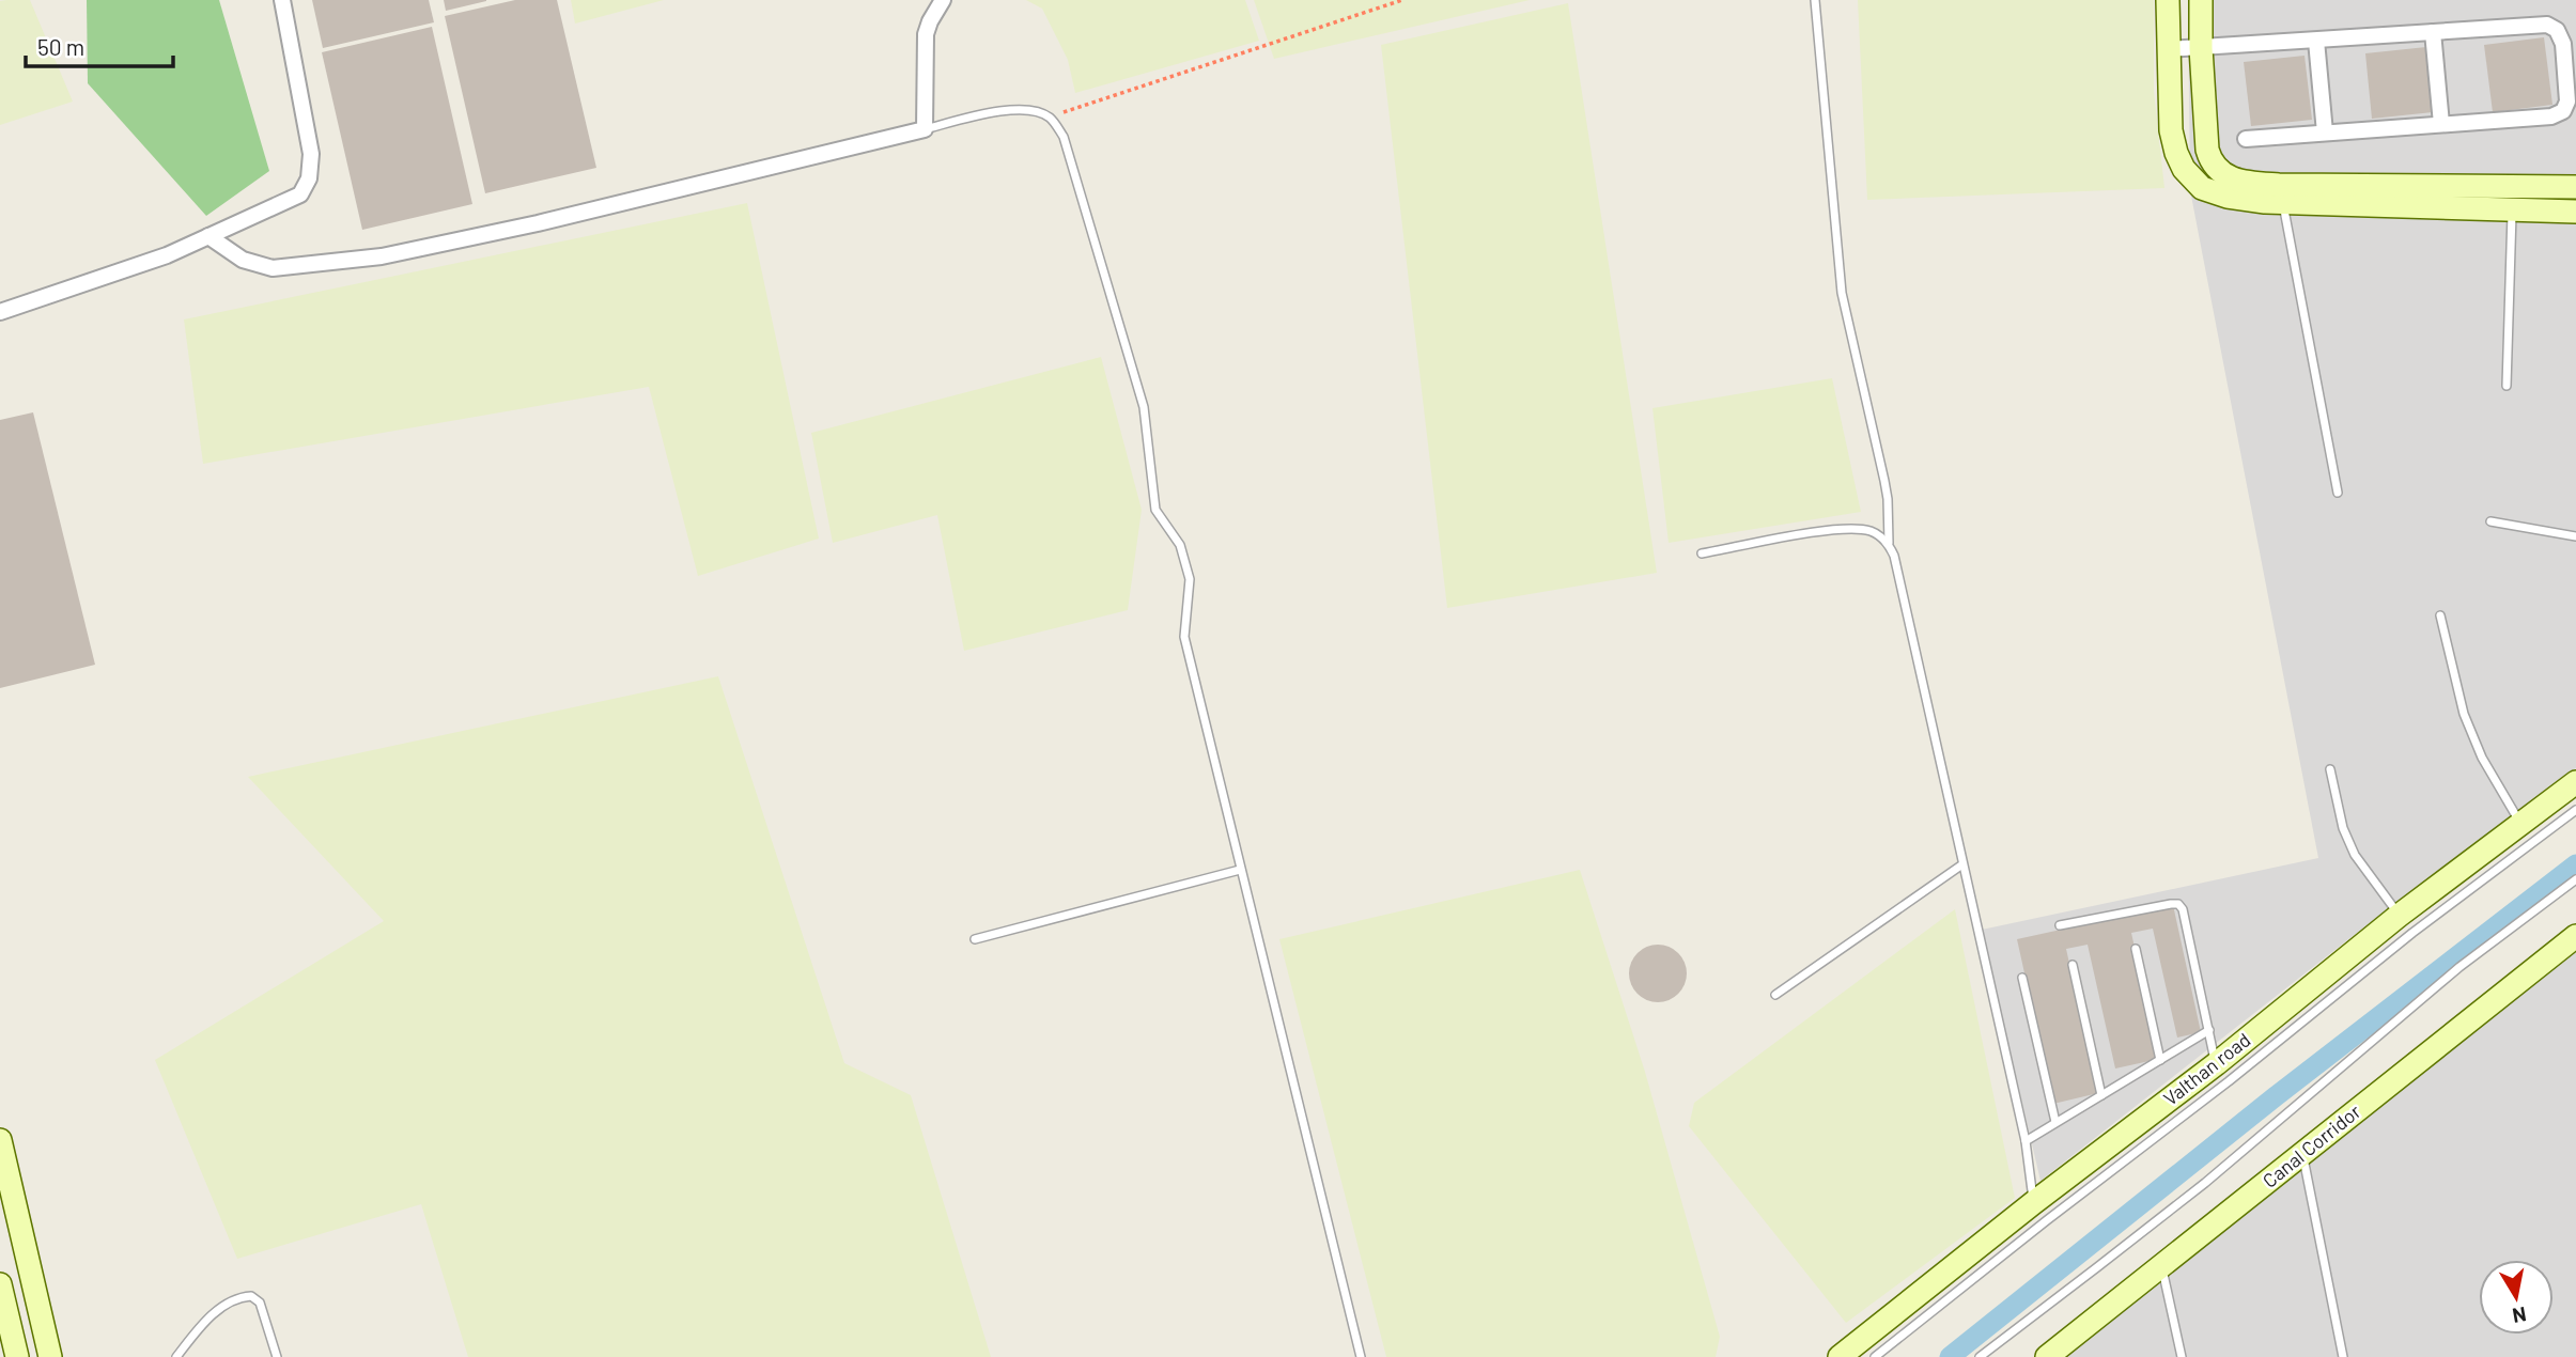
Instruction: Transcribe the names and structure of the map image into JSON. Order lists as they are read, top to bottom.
{
  "streets": {
    "main road": ["Valthan road", "Canal Corridor"]
  },
  "scale_bar": "50 m",
  "north": "bottom"
}
